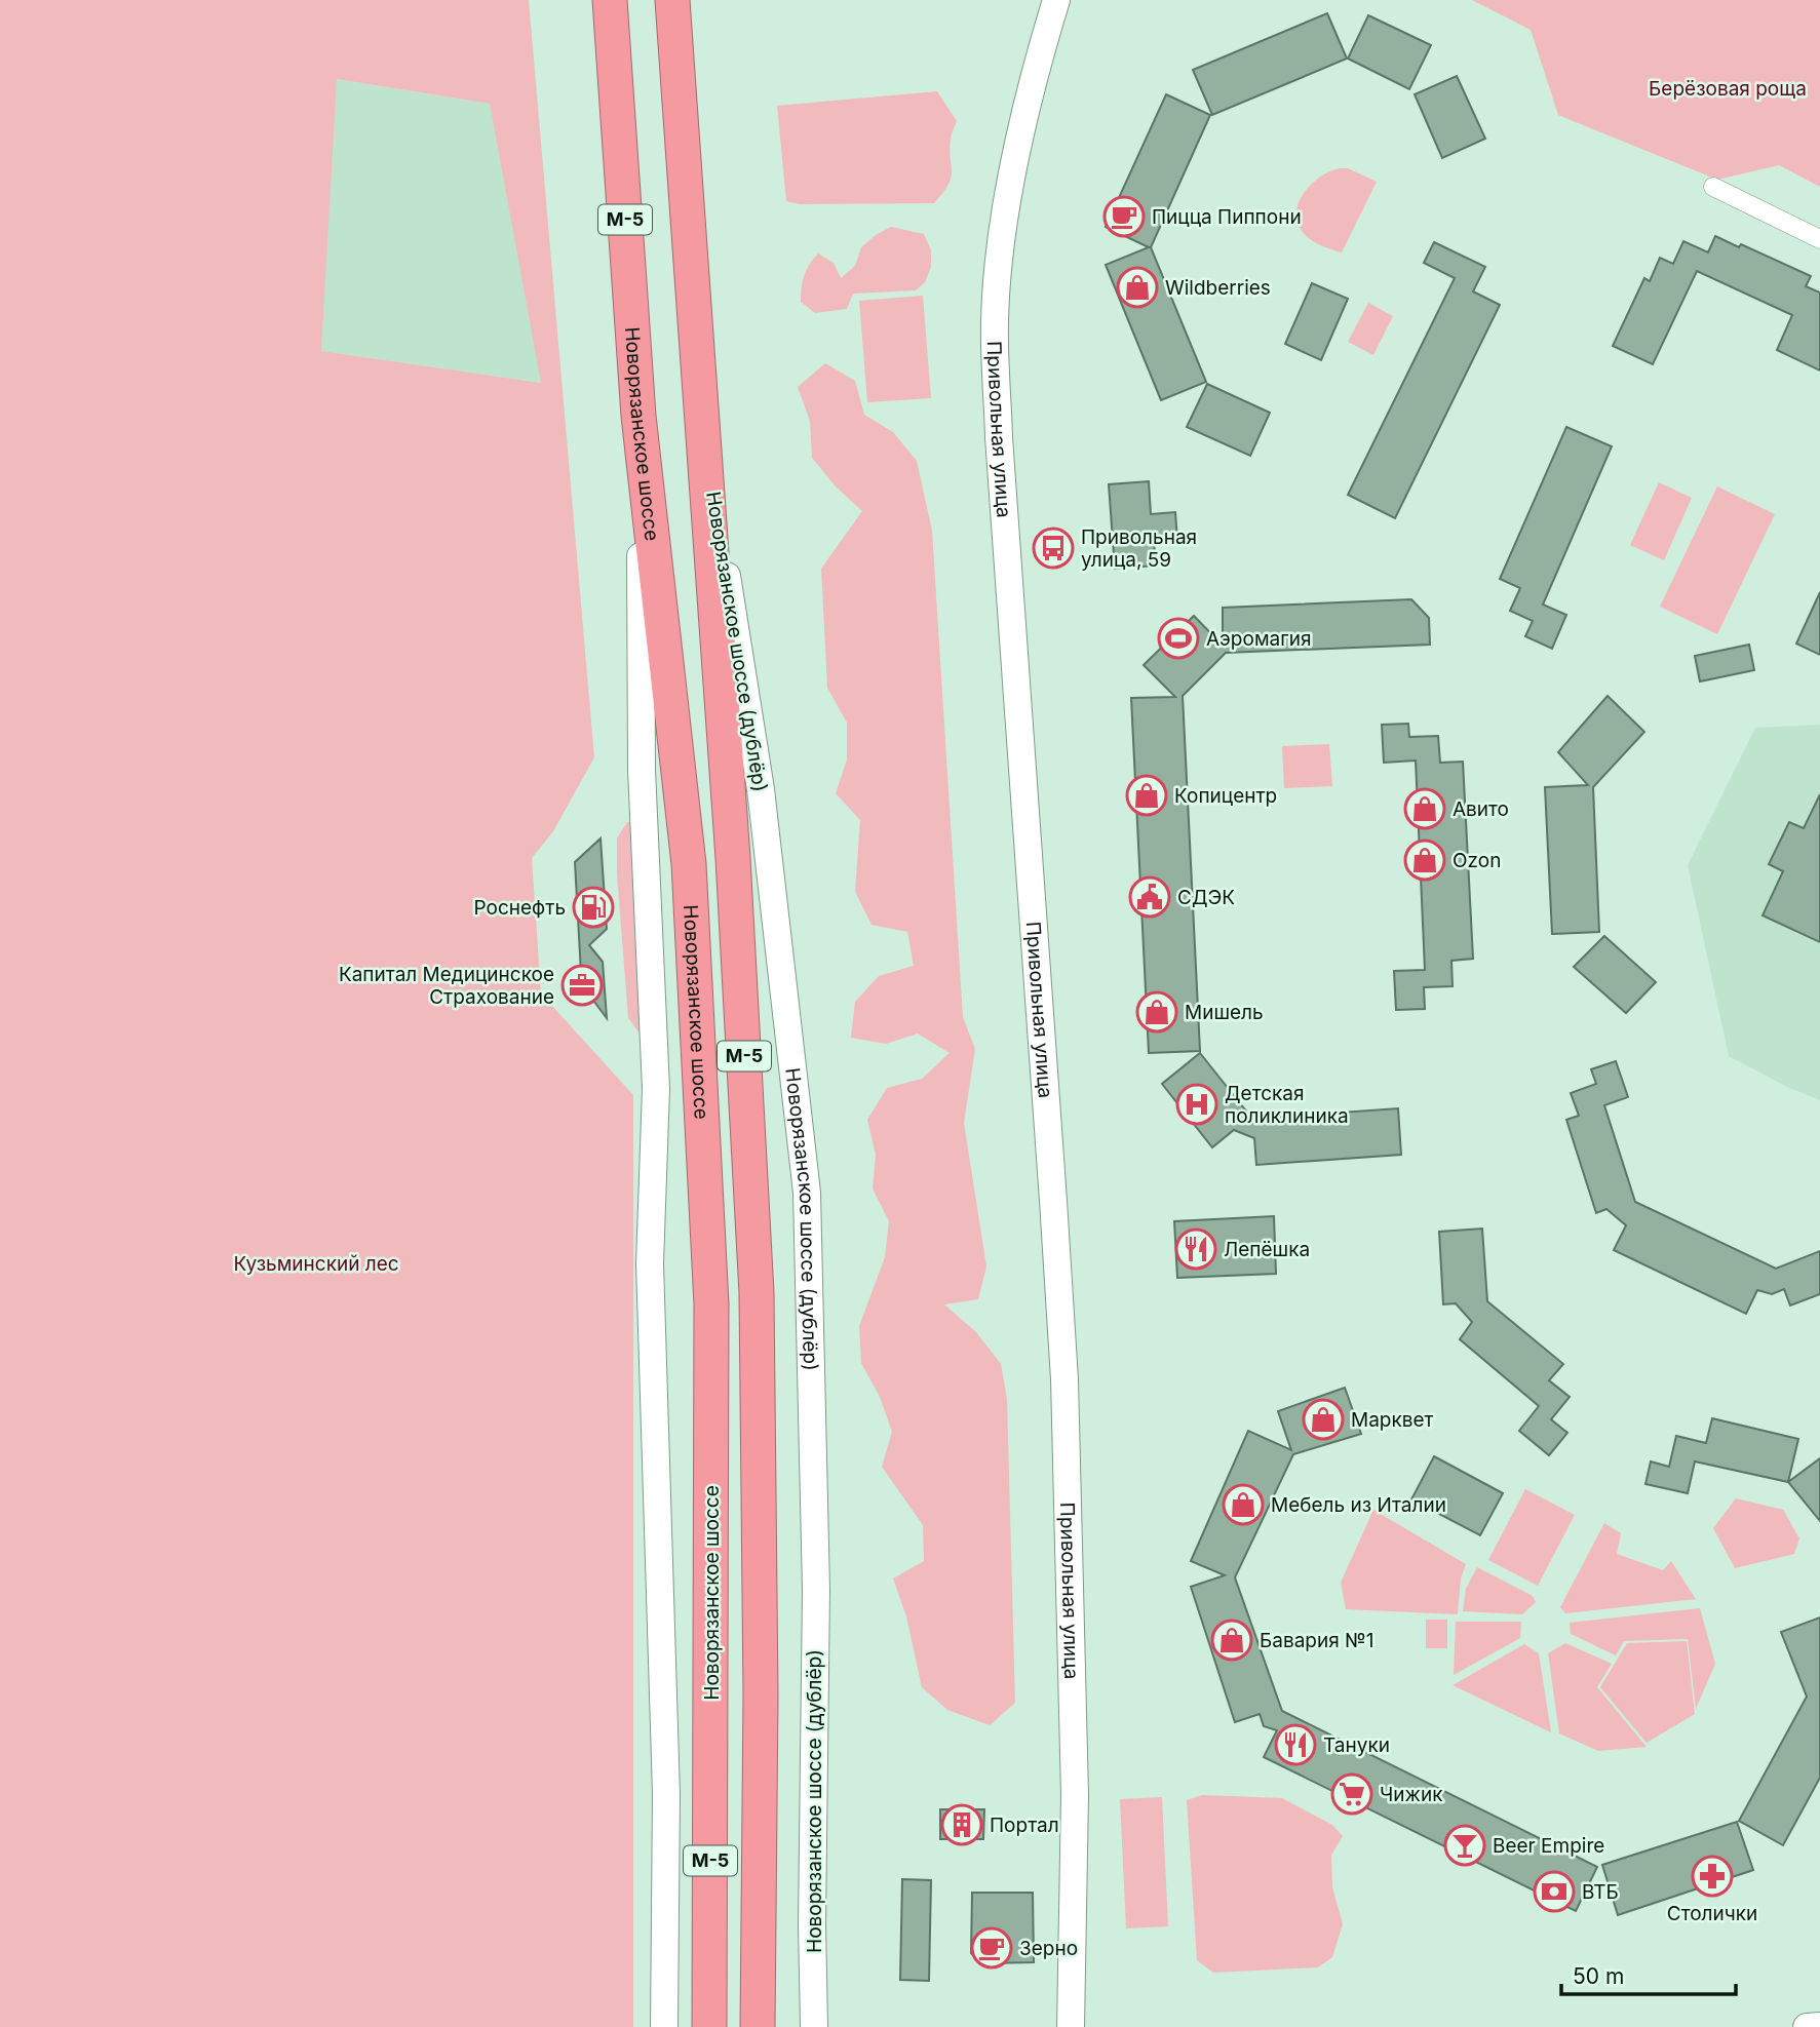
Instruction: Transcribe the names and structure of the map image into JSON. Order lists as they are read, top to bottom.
{
  "streets": {
    "highway": ["М-5", "Новорязанское шоссе"],
    "main road": ["Привольная улица", "Новорязанское шоссе (дублёр)"]
  },
  "crossings": [
    ["М-5", "Новорязанское шоссе (дублёр)"]
  ],
  "parks": ["Берёзовая роща", "Кузьминский лес"],
  "places": {
    "cafe": ["Пицца Пиппони", "Зерно"],
    "shop": [
      "Wildberries",
      "Копицентр",
      "Авито",
      "Ozon",
      "Мишель",
      "Марквет",
      "Мебель из Италии",
      "Бавария №1"
    ],
    "bus stop": ["Привольная улица, 59"],
    "sports": ["Аэромагия"],
    "public building": ["СДЭК"],
    "fuel station": ["Роснефть"],
    "office": ["Капитал Медицинское Страхование"],
    "hospital": ["Детская поликлиника"],
    "restaurant": ["Лепёшка", "Тануки"],
    "supermarket": ["Чижик"],
    "building": ["Портал"],
    "bar": ["Beer Empire"],
    "pharmacy": ["Столички"],
    "bank": ["ВТБ"]
  },
  "scale_bar": "50 m"
}
